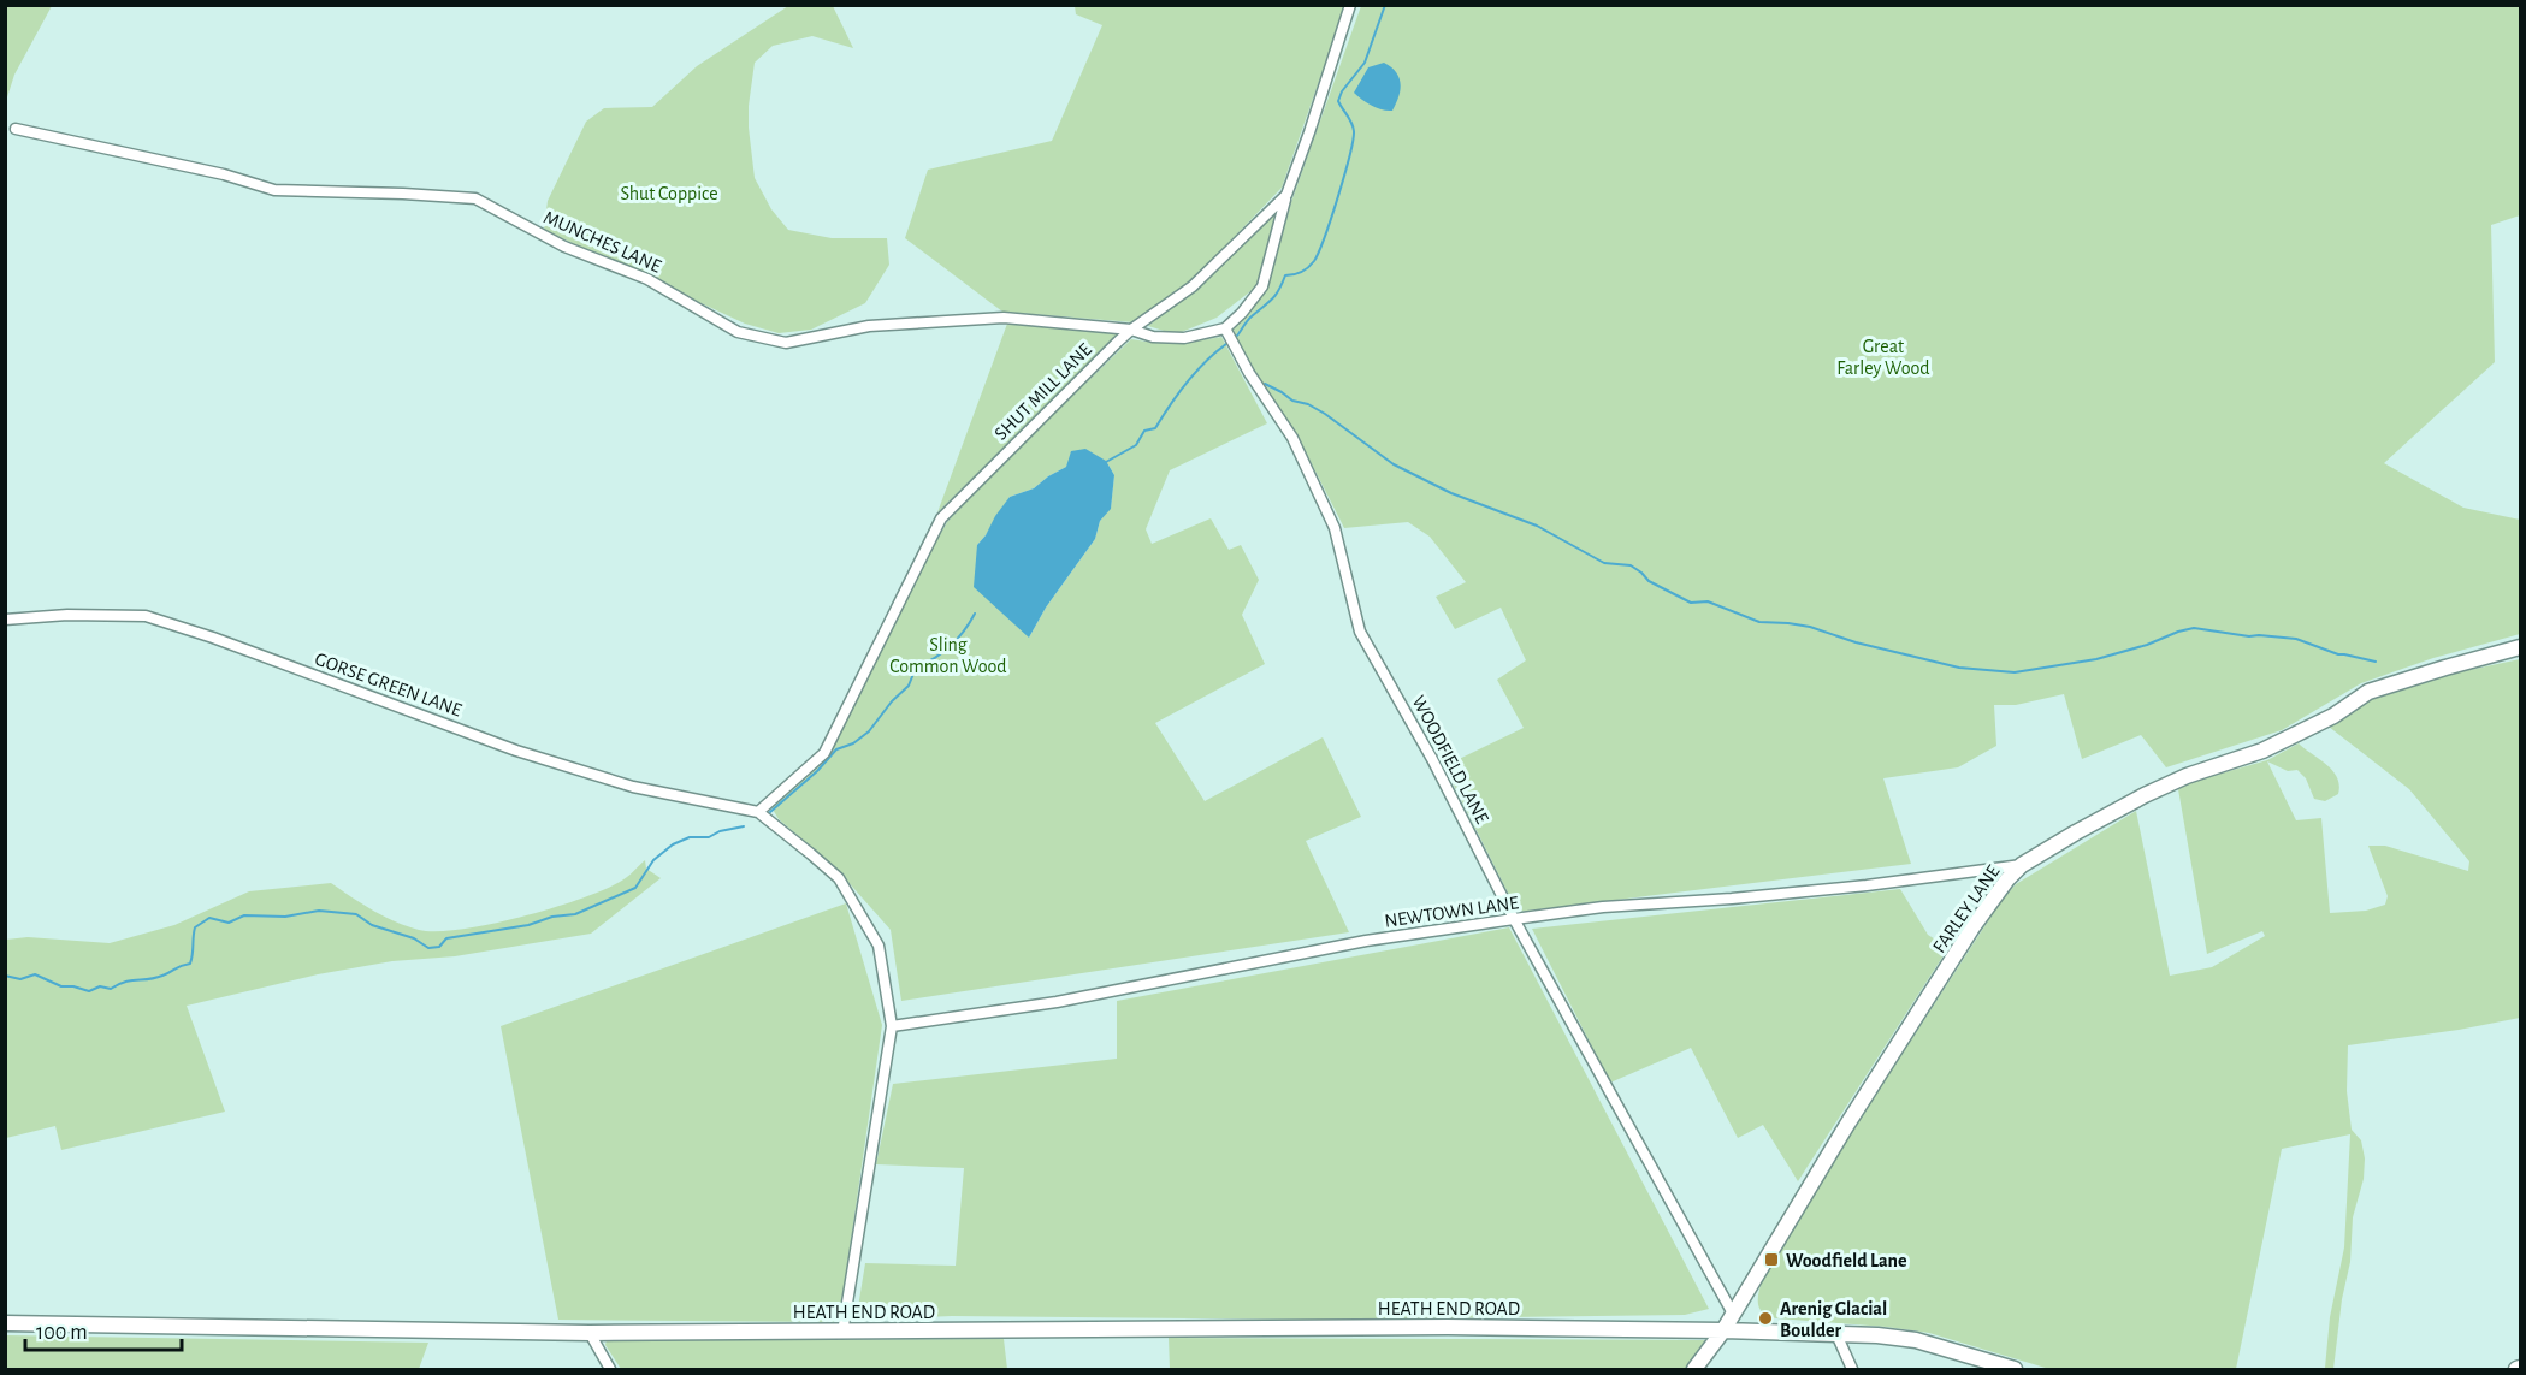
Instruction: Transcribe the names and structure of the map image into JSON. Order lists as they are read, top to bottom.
{
  "streets": {
    "street": [
      "MUNCHES LANE",
      "SHUT MILL LANE",
      "GORSE GREEN LANE",
      "WOODFIELD LANE",
      "FARLEY LANE",
      "NEWTOWN LANE",
      "HEATH END ROAD"
    ]
  },
  "crossings": [
    ["MUNCHES LANE", "SHUT MILL LANE"],
    ["SHUT MILL LANE", "GORSE GREEN LANE"],
    ["WOODFIELD LANE", "FARLEY LANE"],
    ["WOODFIELD LANE", "NEWTOWN LANE"],
    ["FARLEY LANE", "NEWTOWN LANE"],
    ["FARLEY LANE", "HEATH END ROAD"]
  ],
  "parks": ["Shut Coppice", "Great Farley Wood", "Sling Common Wood"],
  "places": {
    "transit": ["Woodfield Lane"],
    "other": ["Arenig Glacial Boulder"]
  },
  "scale_bar": "100 m"
}
